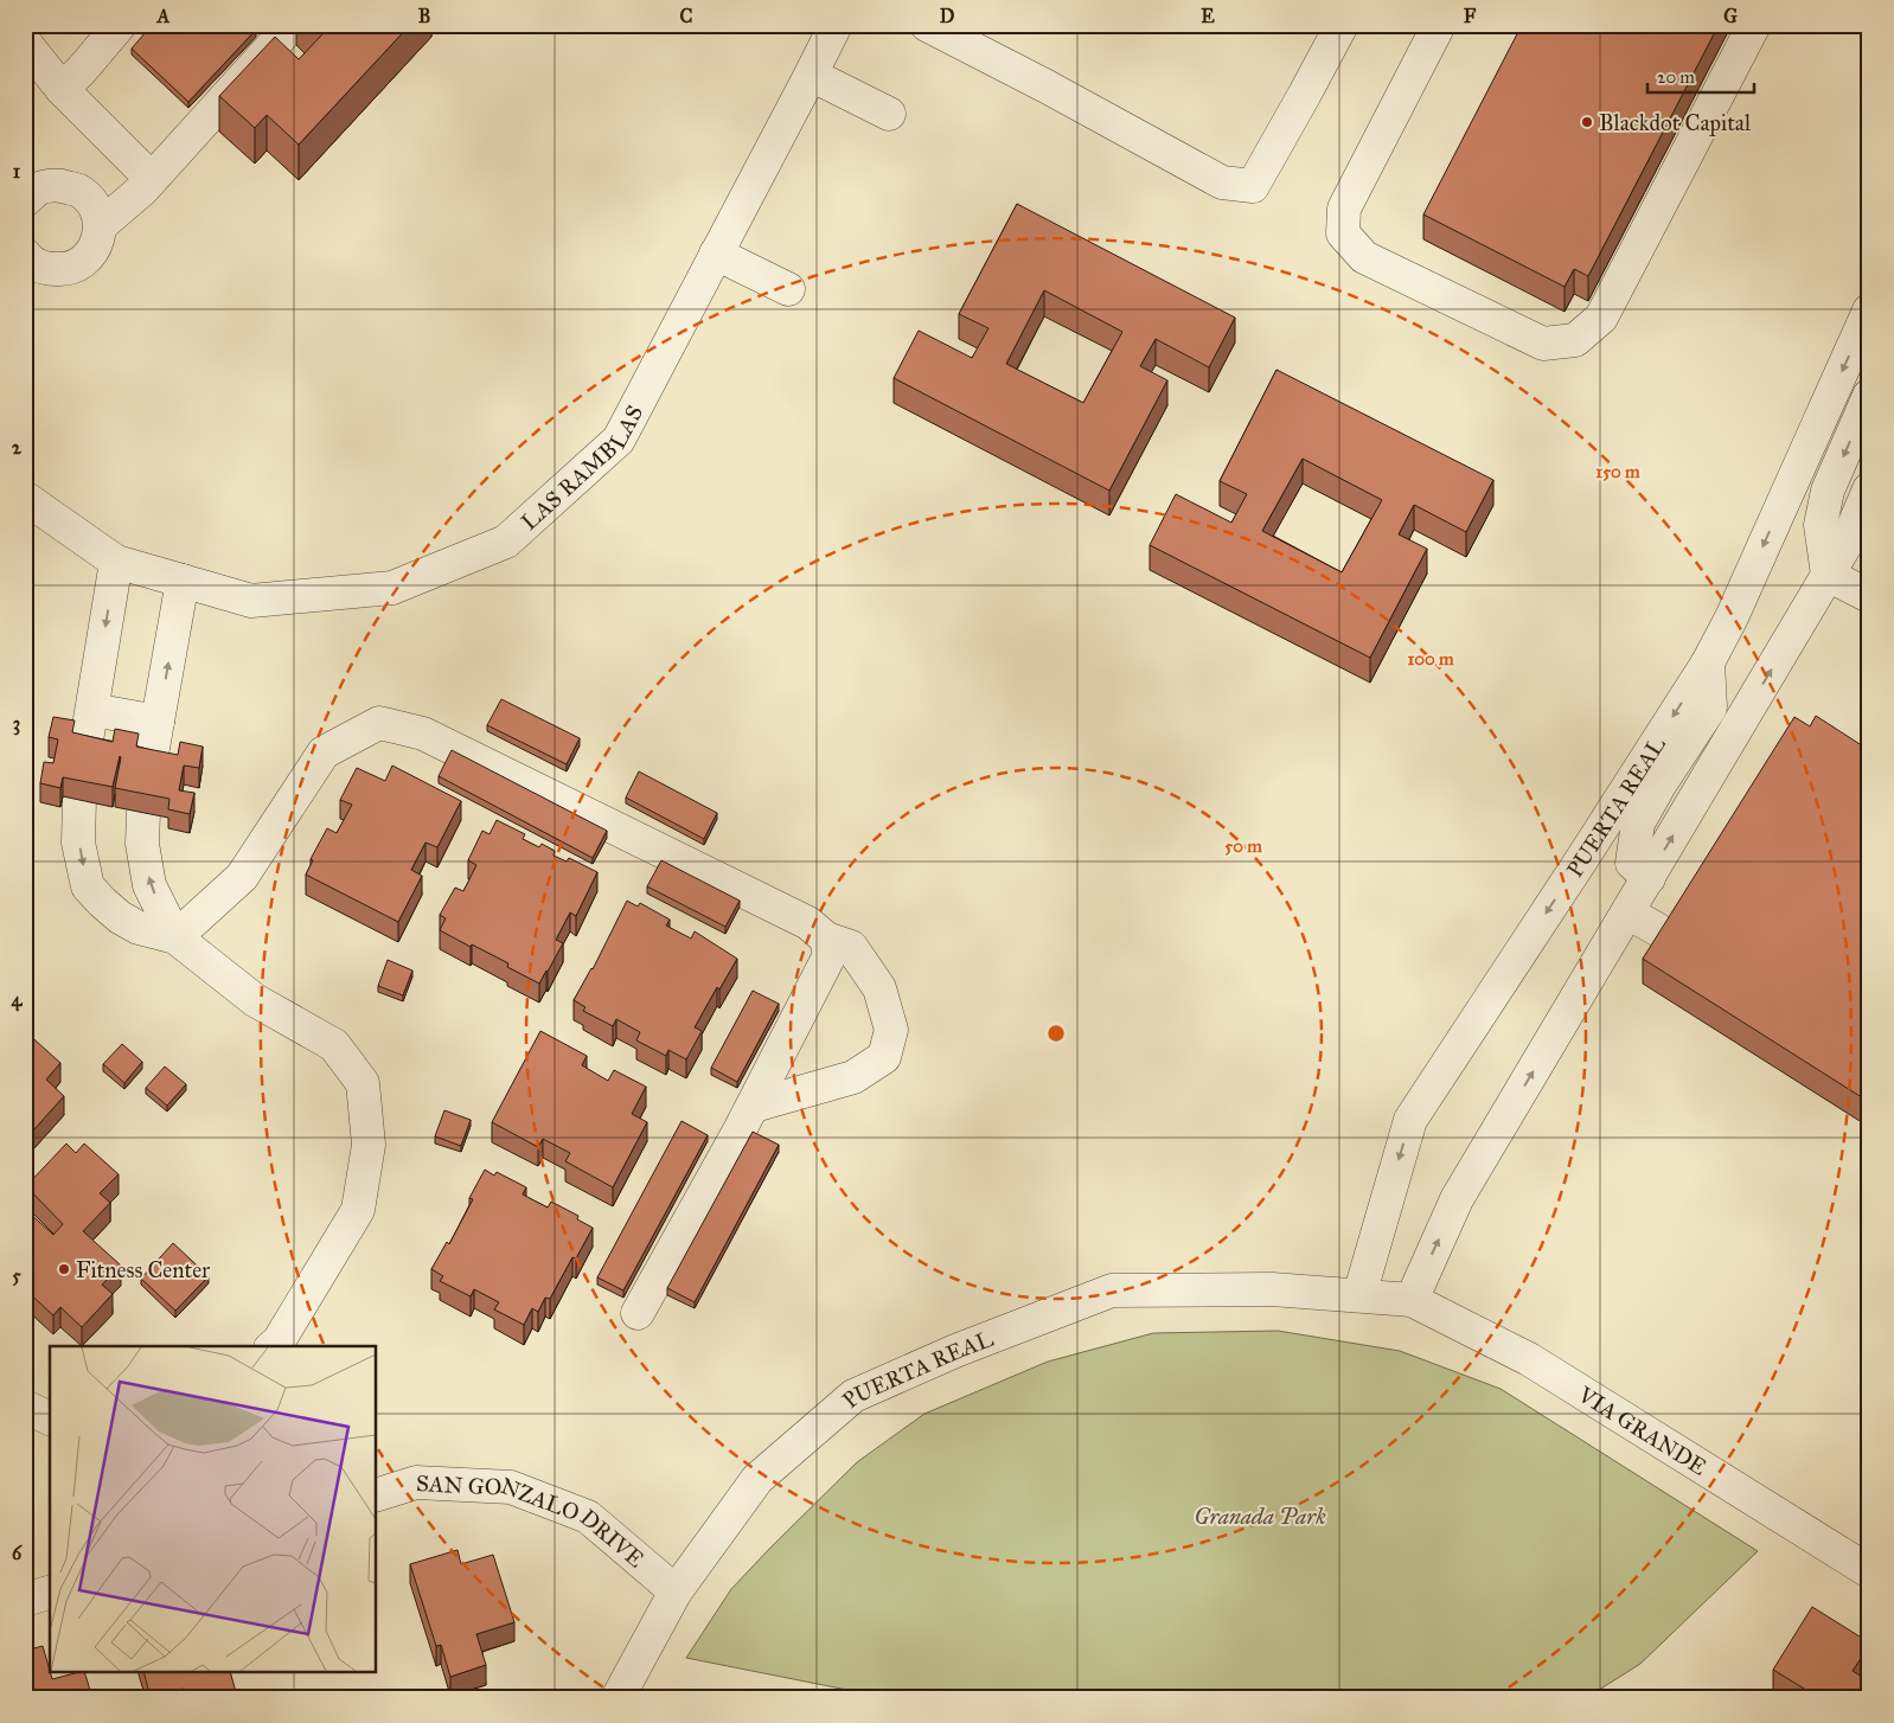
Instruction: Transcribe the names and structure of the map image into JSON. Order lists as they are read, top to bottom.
{
  "streets": {
    "street": [
      "LAS RAMBLAS",
      "PUERTA REAL",
      "VIA GRANDE",
      "SAN GONZALO DRIVE"
    ]
  },
  "crossings": [
    ["PUERTA REAL", "VIA GRANDE"],
    ["PUERTA REAL", "SAN GONZALO DRIVE"]
  ],
  "parks": ["Granada Park"],
  "places": ["Blackdot Capital", "Fitness Center"],
  "scale_bar": "20 m",
  "grid": {
    "columns": [
      "A",
      "B",
      "C",
      "D",
      "E",
      "F",
      "G"
    ],
    "rows": [
      "1",
      "2",
      "3",
      "4",
      "5",
      "6"
    ]
  },
  "rings": ["150 m", "100 m", "50 m"]
}
